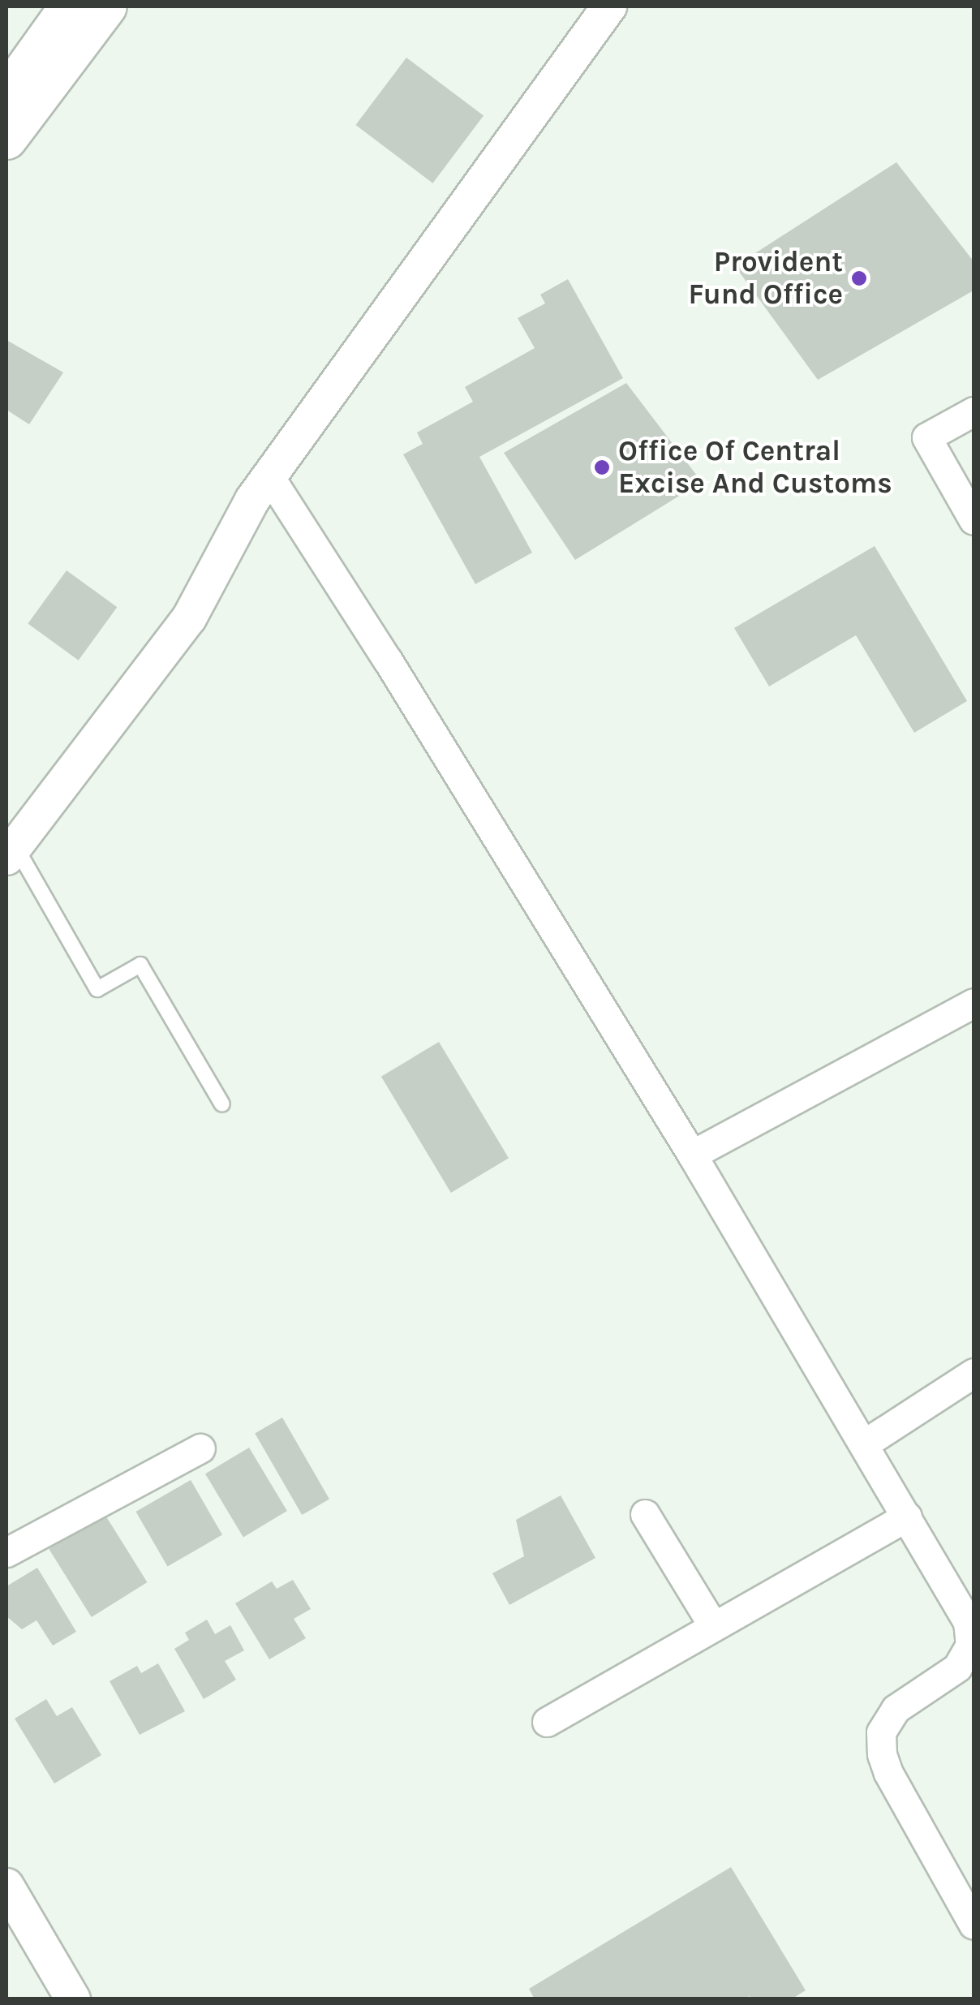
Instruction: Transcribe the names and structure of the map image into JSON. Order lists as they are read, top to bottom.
{
  "places": ["Provident Fund Office", "Office Of Central Excise And Customs"]
}
